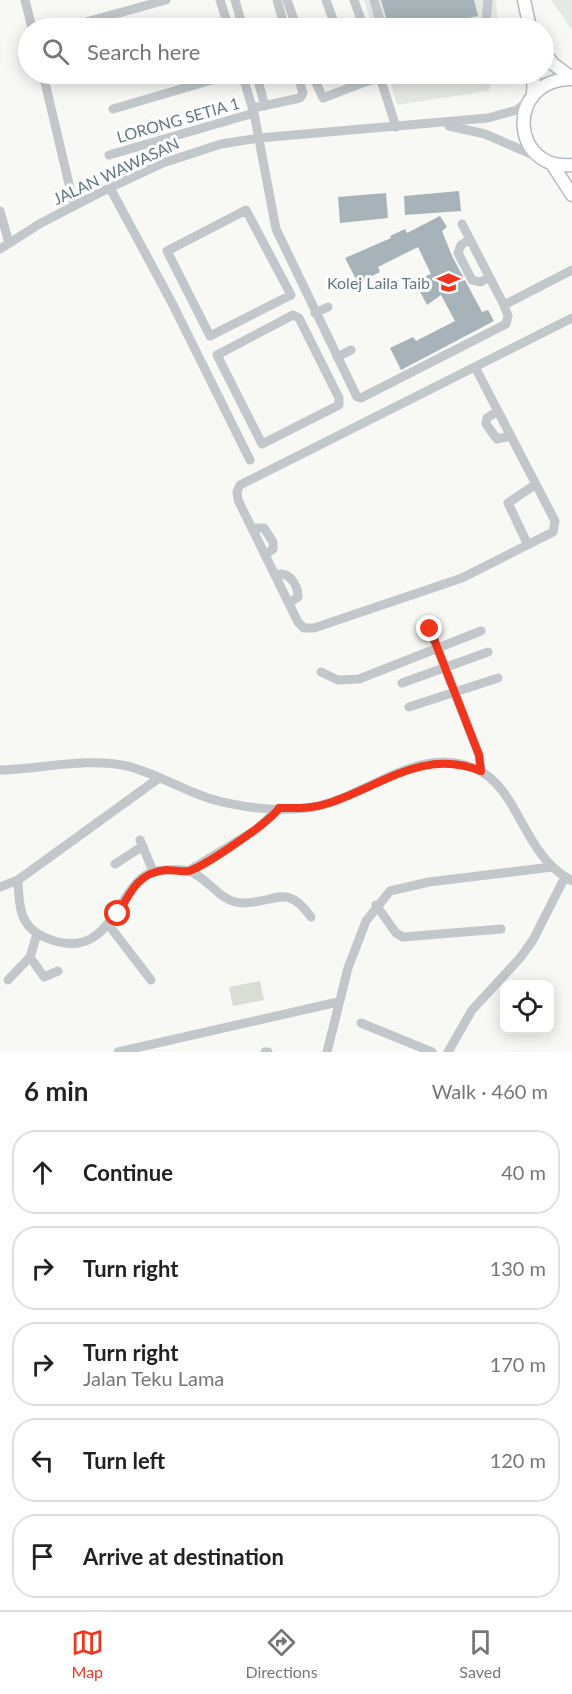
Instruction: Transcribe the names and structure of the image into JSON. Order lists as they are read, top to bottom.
{
  "streets": {
    "street": ["LORONG SETIA 1", "JALAN WAWASAN"]
  },
  "places": {
    "school or university": ["Kolej Laila Taib"]
  },
  "page": {
    "search": "Search here",
    "heading": ["6 min", "Walk · 460 m"],
    "list": [
      ["Continue", "40 m"],
      ["Turn right", "130 m"],
      ["Turn right", "Jalan Teku Lama", "170 m"],
      ["Turn left", "120 m"],
      "Arrive at destination"
    ],
    "nav": ["Map", "Directions", "Saved"]
  }
}
